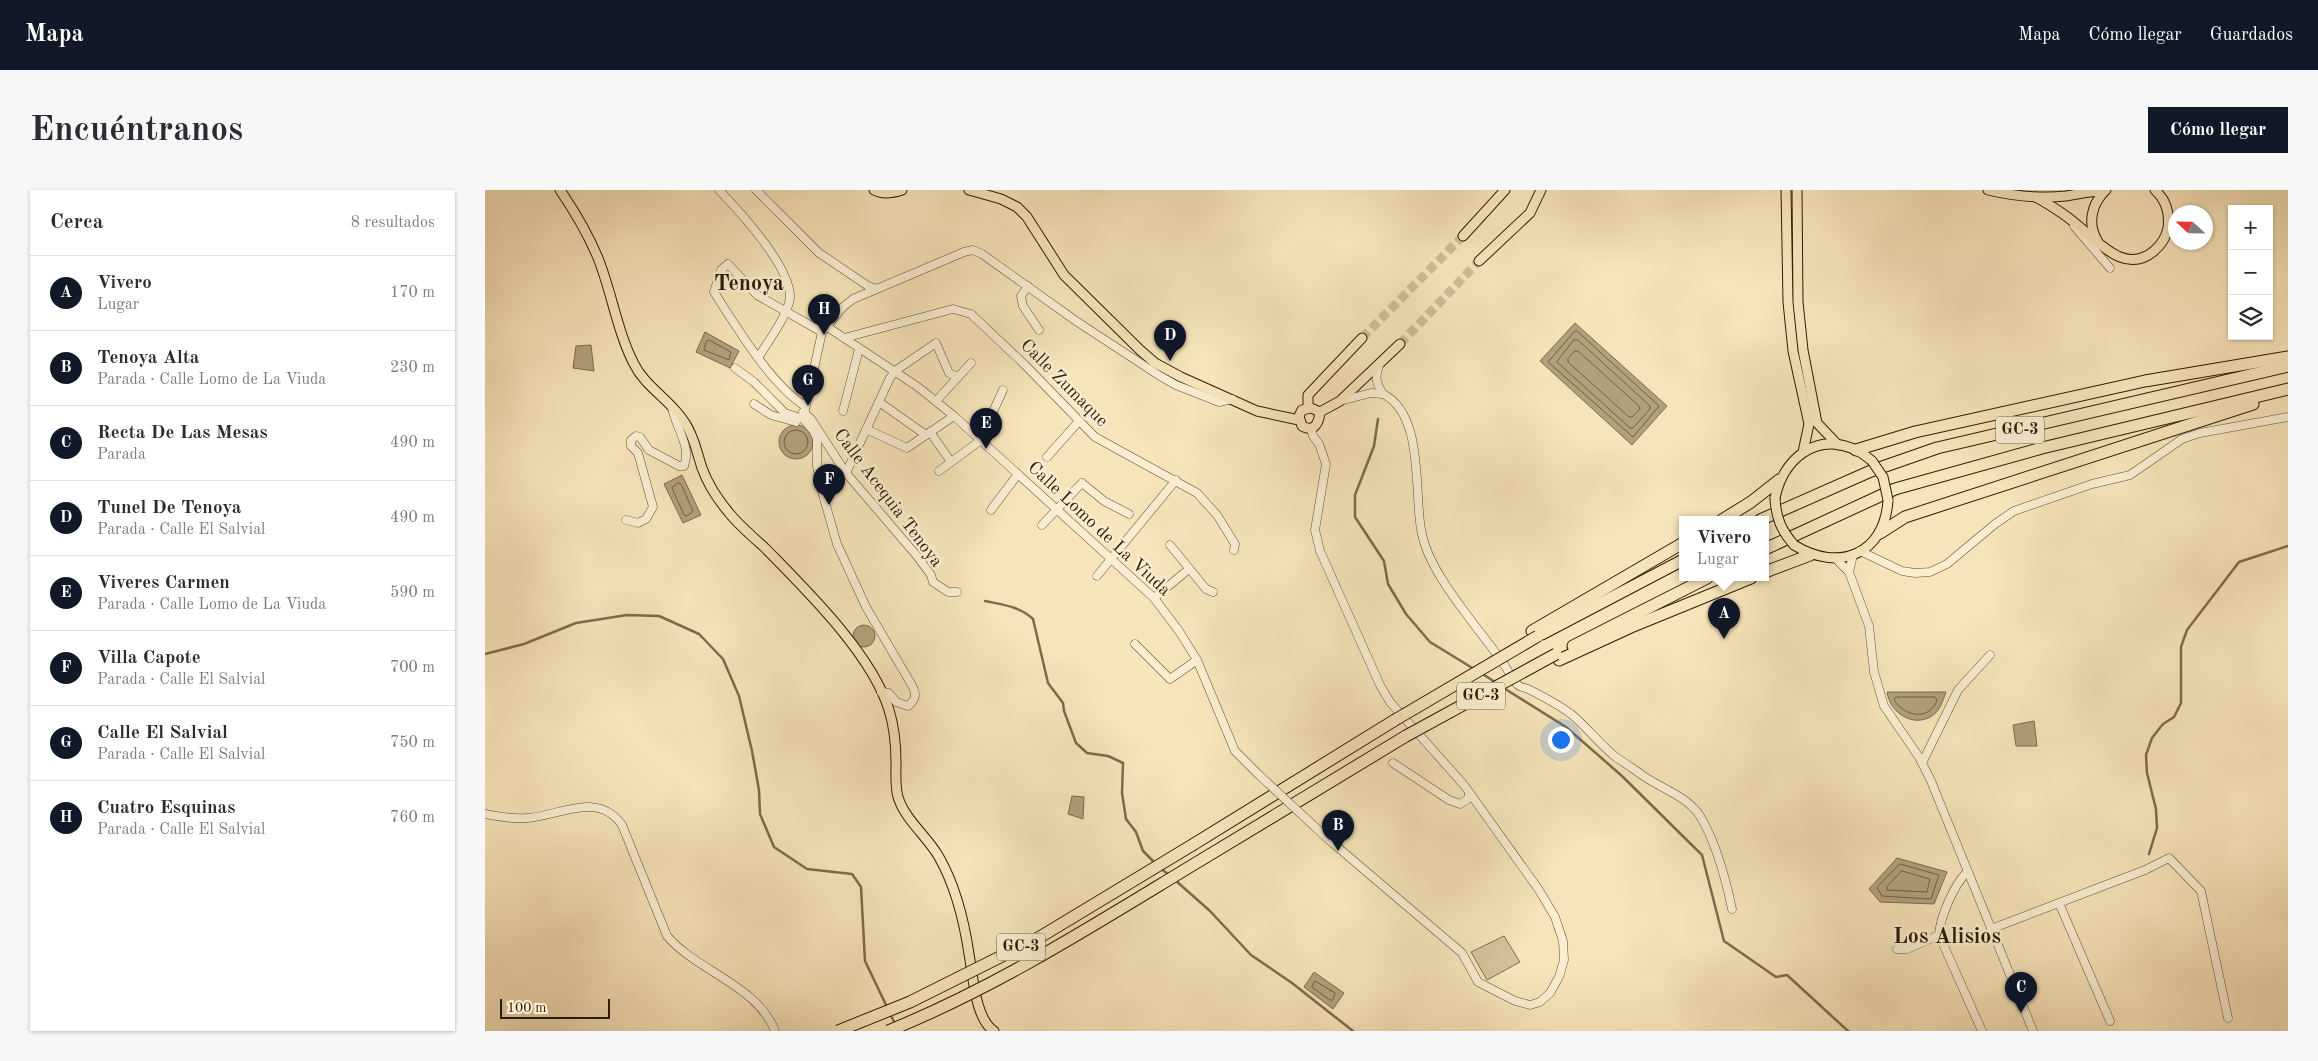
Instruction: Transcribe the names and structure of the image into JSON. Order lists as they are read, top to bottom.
{
  "streets": {
    "highway": ["GC-3"],
    "street": ["Calle Zumaque", "Calle Acequia Tenoya", "Calle Lomo de La Viuda"]
  },
  "crossings": [
    ["Calle Zumaque", "Calle Lomo de La Viuda"],
    ["Calle Acequia Tenoya", "Calle Lomo de La Viuda"]
  ],
  "districts": ["Tenoya", "Los Alisios"],
  "scale_bar": "100 m",
  "north": "left",
  "page": {
    "header": "Mapa",
    "nav": ["Mapa", "Cómo llegar", "Guardados"],
    "buttons": "Cómo llegar",
    "title": "Encuéntranos",
    "heading": ["Cerca", "8 resultados"],
    "map_buttons": ["+", "−"],
    "list": [
      {
        "mark": "A",
        "name": "Vivero",
        "note": "Lugar",
        "value": "170 m"
      },
      {
        "mark": "B",
        "name": "Tenoya Alta",
        "note": "Parada · Calle Lomo de La Viuda",
        "value": "230 m"
      },
      {
        "mark": "C",
        "name": "Recta De Las Mesas",
        "note": "Parada",
        "value": "490 m"
      },
      {
        "mark": "D",
        "name": "Tunel De Tenoya",
        "note": "Parada · Calle El Salvial",
        "value": "490 m"
      },
      {
        "mark": "E",
        "name": "Viveres Carmen",
        "note": "Parada · Calle Lomo de La Viuda",
        "value": "590 m"
      },
      {
        "mark": "F",
        "name": "Villa Capote",
        "note": "Parada · Calle El Salvial",
        "value": "700 m"
      },
      {
        "mark": "G",
        "name": "Calle El Salvial",
        "note": "Parada · Calle El Salvial",
        "value": "750 m"
      },
      {
        "mark": "H",
        "name": "Cuatro Esquinas",
        "note": "Parada · Calle El Salvial",
        "value": "760 m"
      }
    ],
    "pins": [
      "H",
      "D",
      "G",
      "E",
      "F",
      "A",
      "B",
      "C"
    ],
    "popup": ["Vivero", "Lugar"],
    "scale": "100 m"
  }
}
